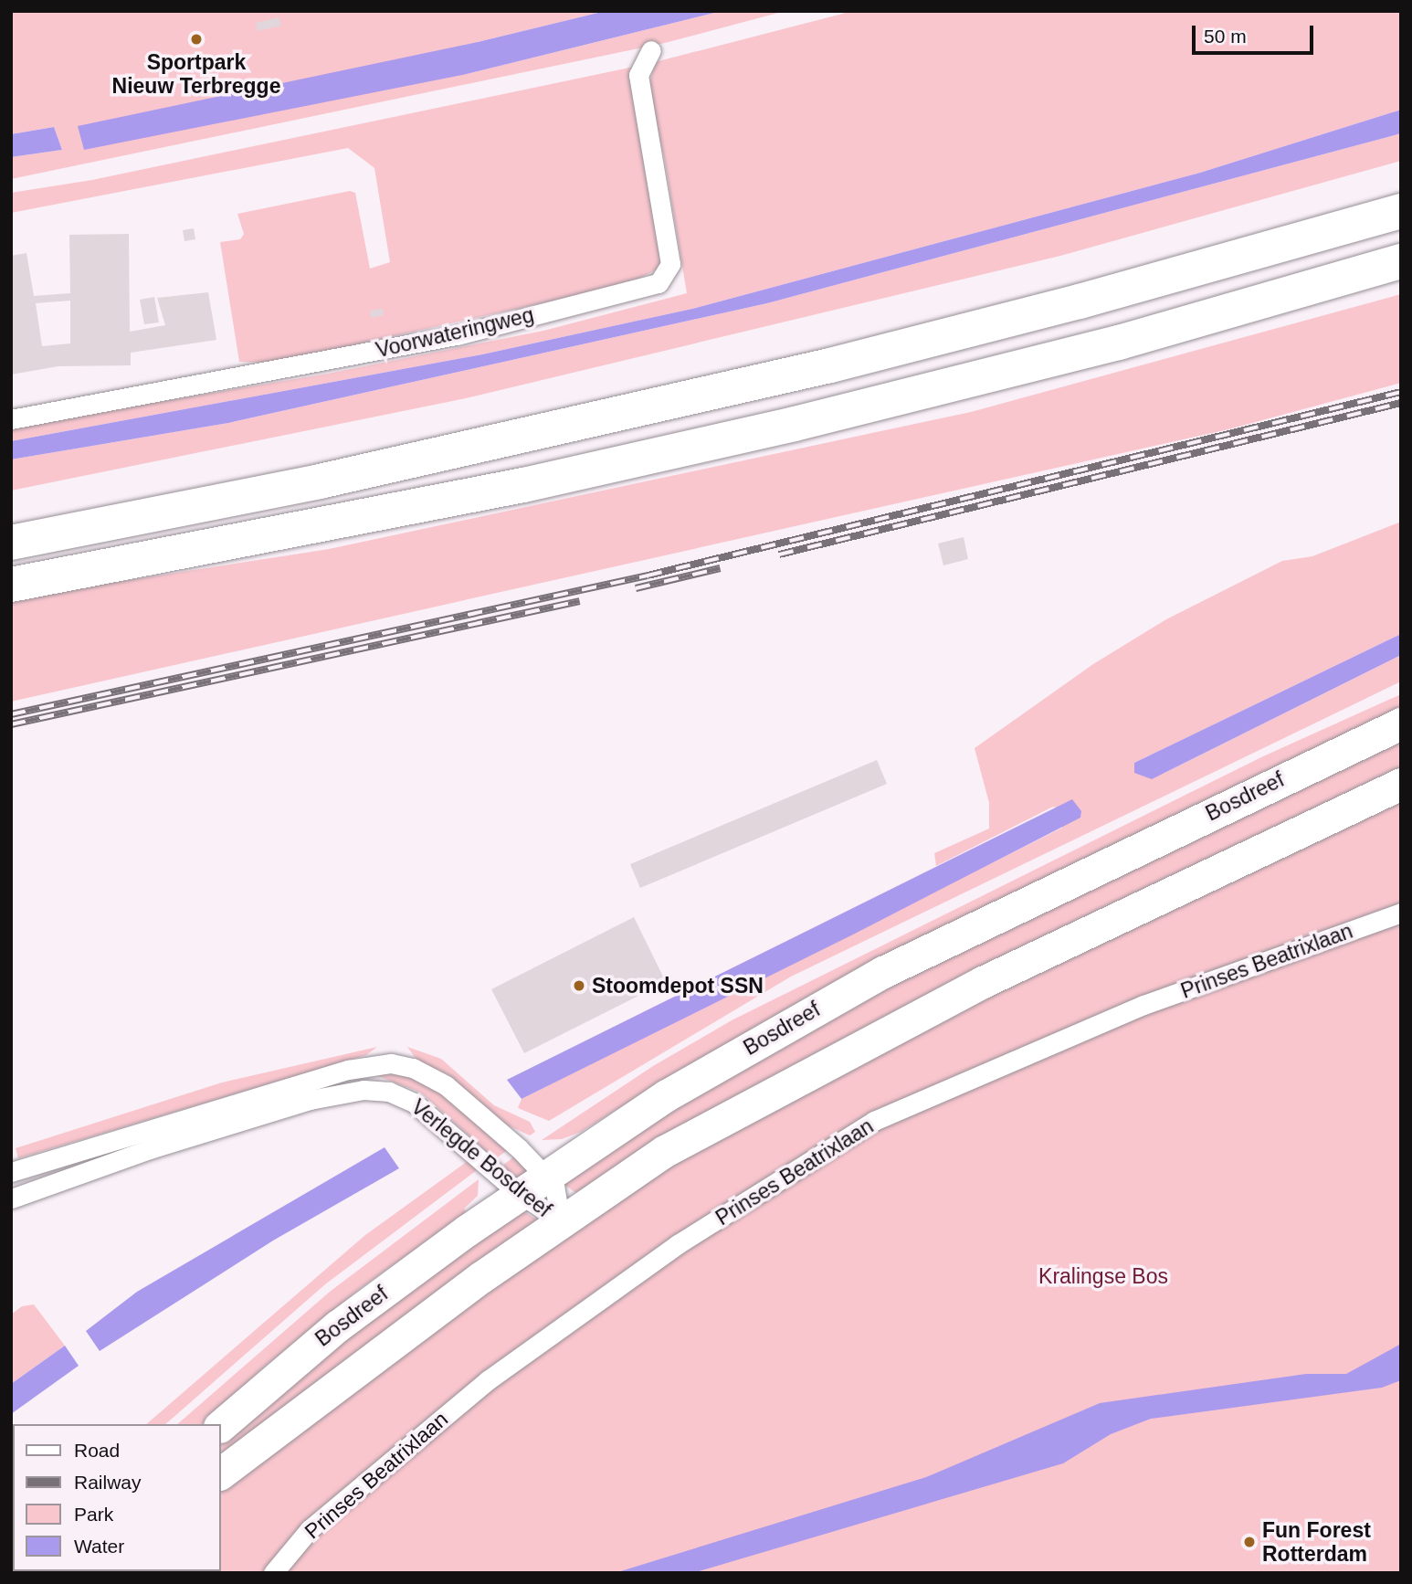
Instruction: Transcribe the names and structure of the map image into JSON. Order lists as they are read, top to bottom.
{
  "streets": {
    "highway": ["Bosdreef"],
    "street": ["Voorwateringweg", "Prinses Beatrixlaan", "Verlegde Bosdreef"]
  },
  "crossings": [
    ["Bosdreef", "Verlegde Bosdreef"]
  ],
  "parks": ["Kralingse Bos"],
  "places": ["Sportpark Nieuw Terbregge", "Stoomdepot SSN", "Fun Forest Rotterdam"],
  "legend": [
    "Road",
    "Railway",
    "Park",
    "Water"
  ],
  "scale_bar": "50 m"
}
